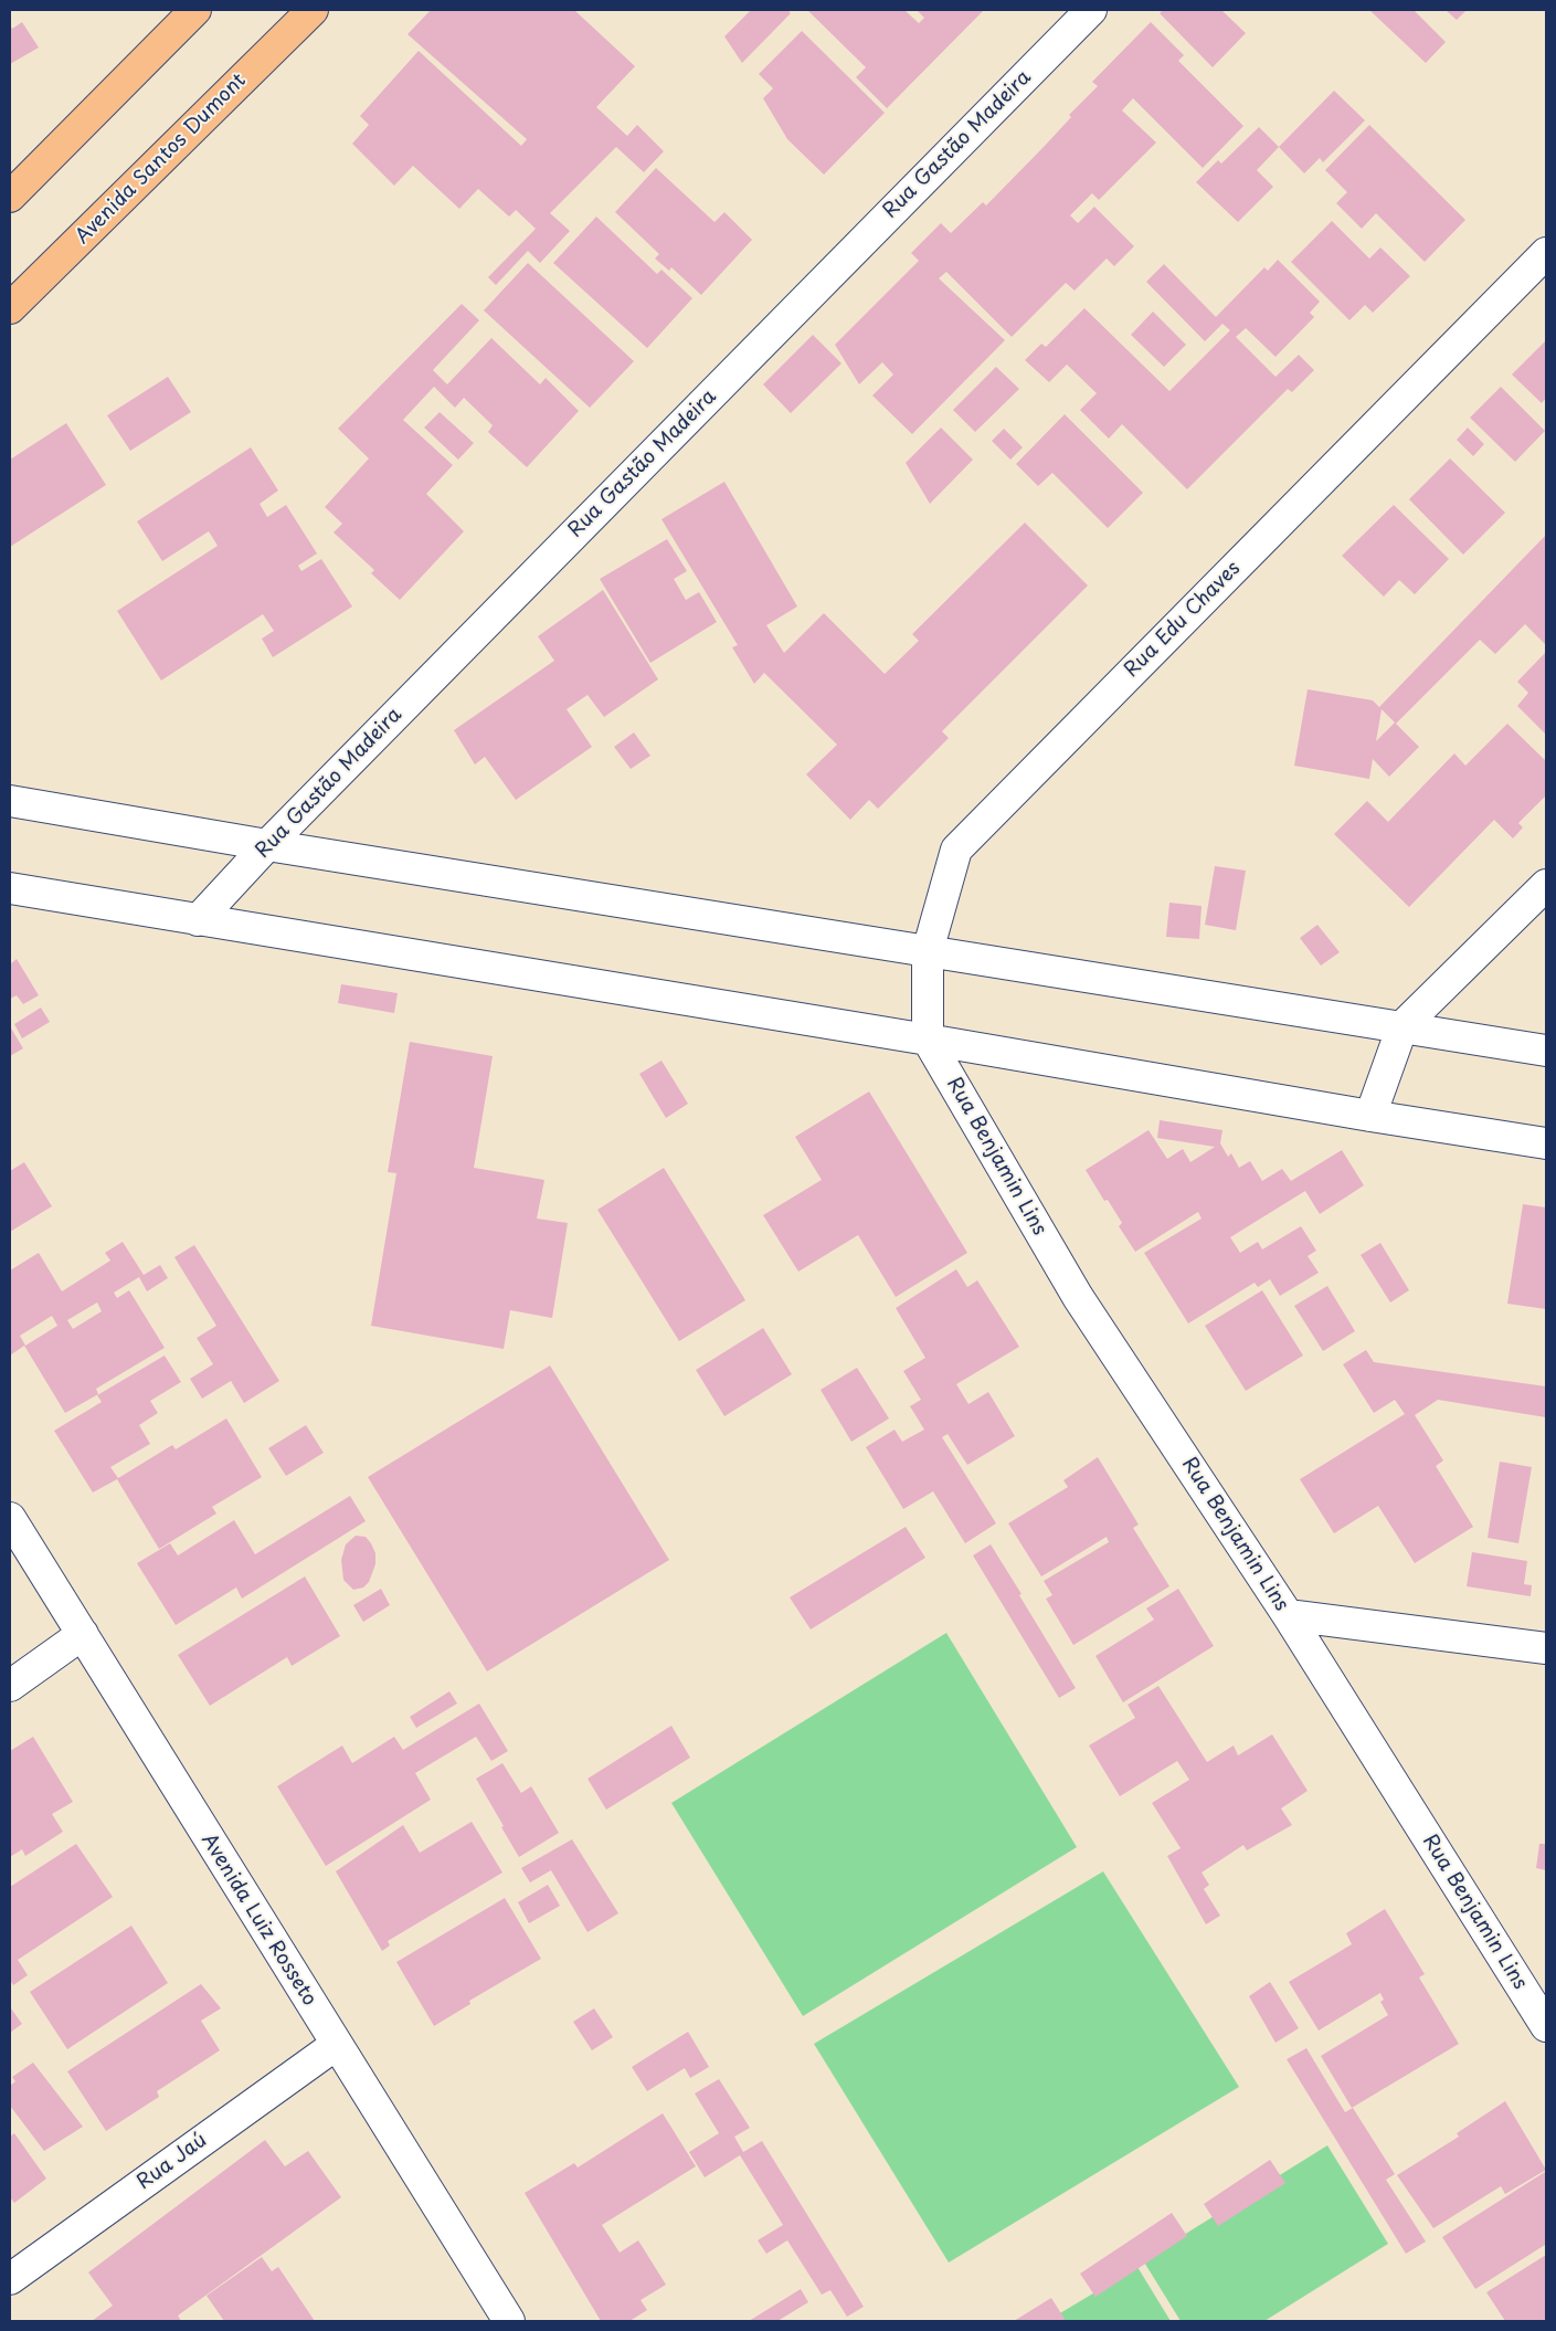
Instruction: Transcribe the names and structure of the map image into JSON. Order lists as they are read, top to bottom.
{
  "streets": {
    "main road": ["Avenida Santos Dumont"],
    "street": [
      "Rua Gastão Madeira",
      "Rua Edu Chaves",
      "Rua Benjamin Lins",
      "Avenida Luiz Rosseto",
      "Rua Jaú"
    ]
  },
  "crossings": [
    ["Rua Edu Chaves", "Rua Benjamin Lins"],
    ["Avenida Luiz Rosseto", "Rua Jaú"]
  ]
}
